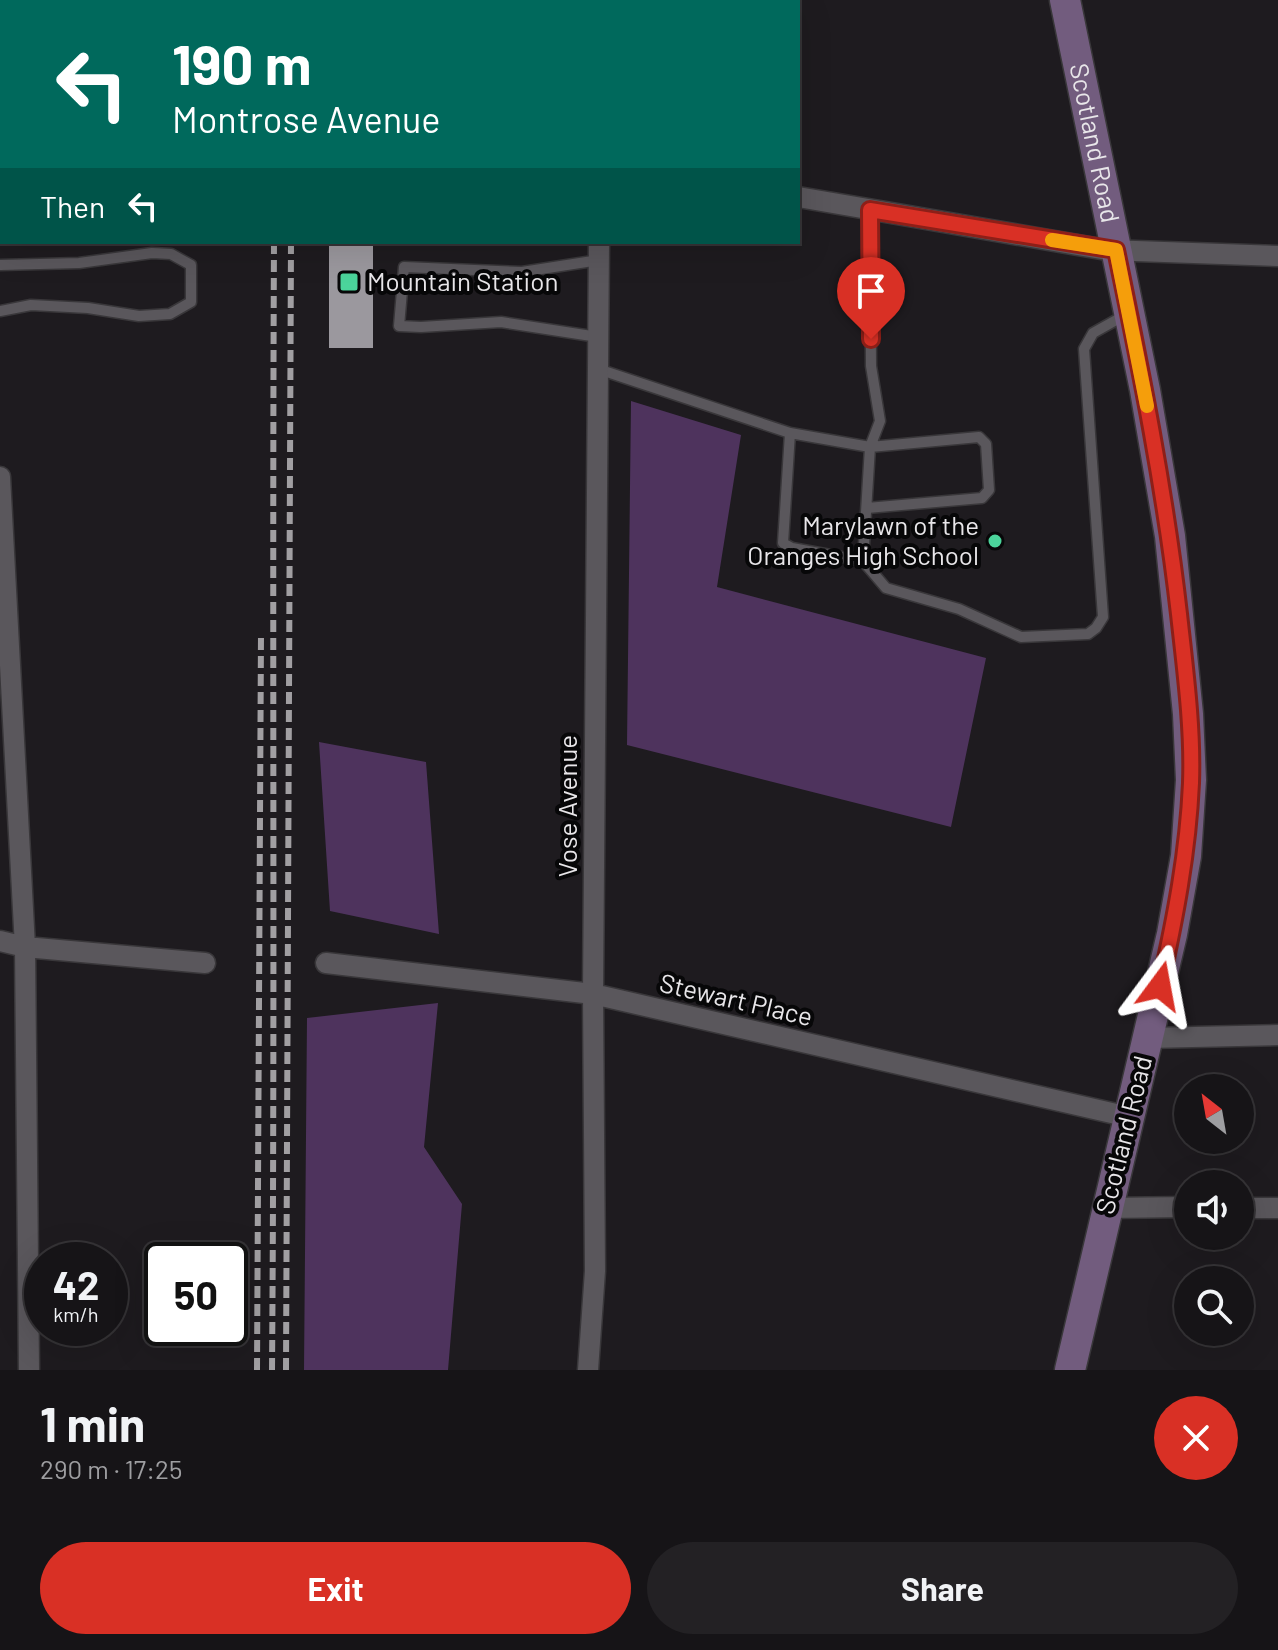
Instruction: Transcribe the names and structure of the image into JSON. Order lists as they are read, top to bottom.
{
  "streets": {
    "main road": ["Scotland Road"],
    "street": ["Vose Avenue", "Stewart Place"]
  },
  "crossings": [
    ["Scotland Road", "Stewart Place"],
    ["Vose Avenue", "Stewart Place"]
  ],
  "places": {
    "transit": ["Mountain Station"],
    "other": ["Marylawn of the Oranges High School"]
  },
  "north": "top left",
  "page": {
    "turn": ["190 m", "Montrose Avenue"],
    "then": "Then",
    "speed": "42 km/h",
    "limit": "50",
    "heading": ["1 min", "290 m · 17:25"],
    "buttons": ["Exit", "Share"]
  }
}
